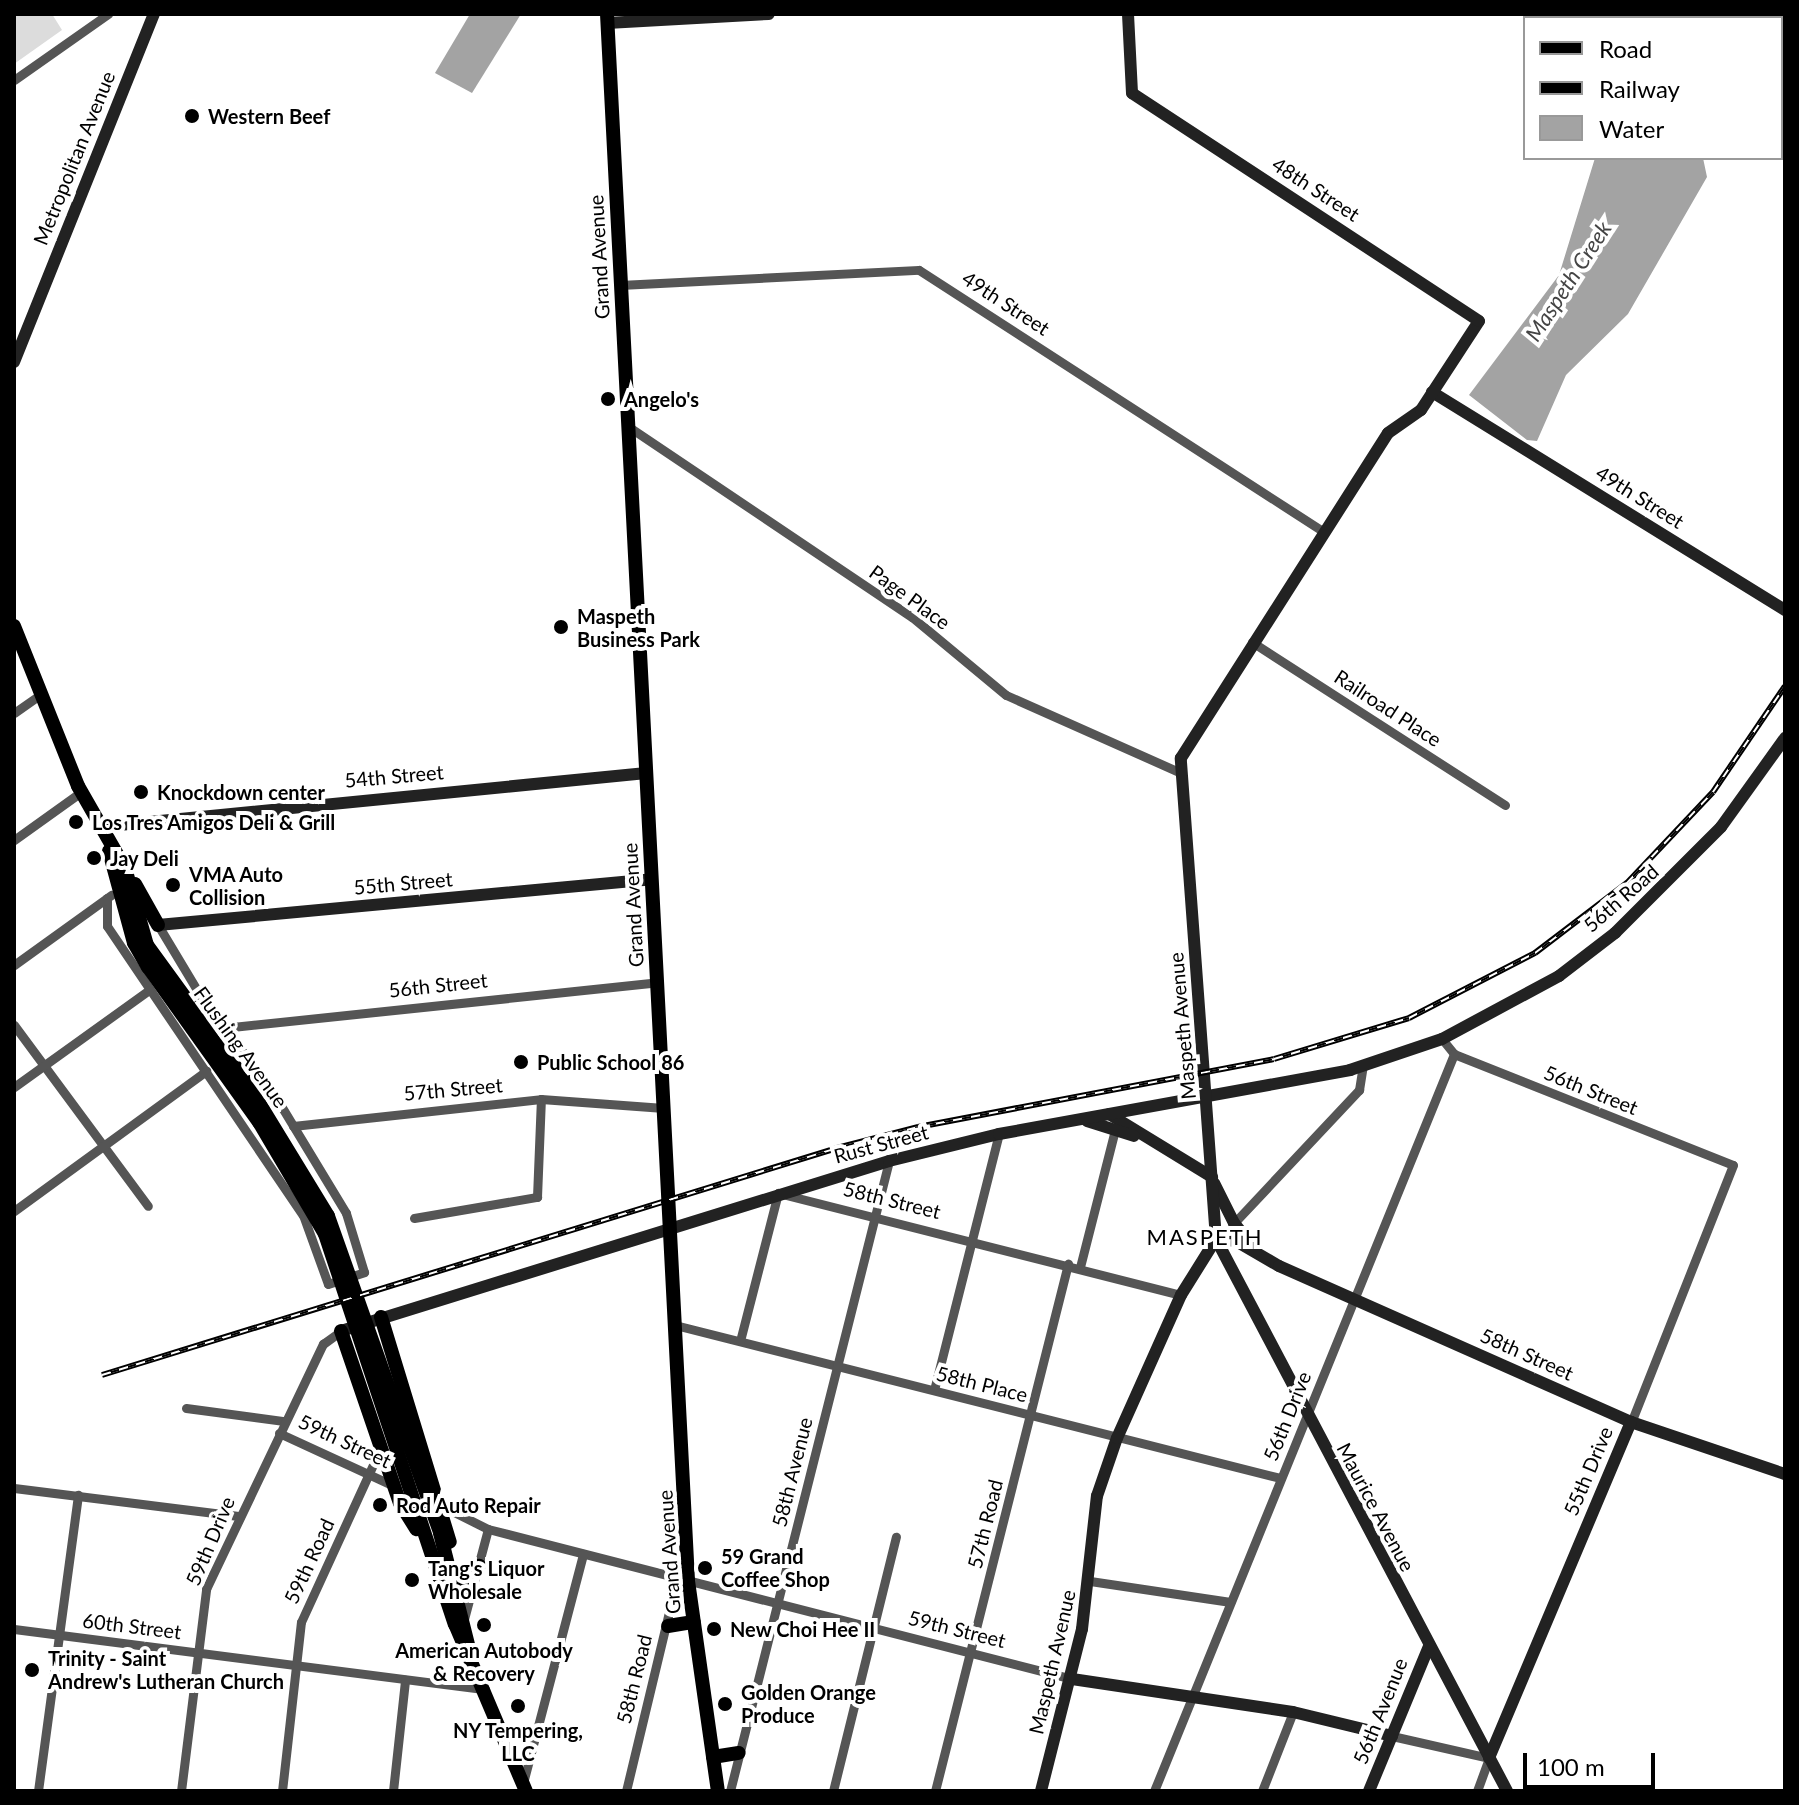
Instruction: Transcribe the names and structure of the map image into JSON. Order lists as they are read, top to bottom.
{
  "streets": {
    "main road": [
      "Metropolitan Avenue",
      "48th Street",
      "Grand Avenue",
      "49th Street",
      "54th Street",
      "55th Street",
      "56th Road",
      "Maspeth Avenue",
      "Flushing Avenue",
      "Rust Street",
      "58th Street",
      "59th Street",
      "55th Drive",
      "Maurice Avenue",
      "56th Avenue"
    ],
    "street": [
      "Page Place",
      "Railroad Place",
      "56th Street",
      "57th Street",
      "58th Place",
      "56th Drive",
      "58th Avenue",
      "57th Road",
      "59th Drive",
      "59th Road",
      "60th Street",
      "58th Road"
    ]
  },
  "crossings": [
    ["48th Street", "Maspeth Avenue"],
    ["Grand Avenue", "49th Street"],
    ["Grand Avenue", "Page Place"],
    ["Grand Avenue", "54th Street"],
    ["Grand Avenue", "55th Street"],
    ["Grand Avenue", "56th Street"],
    ["Grand Avenue", "57th Street"],
    ["Grand Avenue", "Rust Street"],
    ["Grand Avenue", "58th Place"],
    ["Grand Avenue", "59th Street"],
    ["Grand Avenue", "58th Road"],
    ["49th Street", "Maspeth Avenue"],
    ["Page Place", "Maspeth Avenue"],
    ["Railroad Place", "Maspeth Avenue"],
    ["54th Street", "Flushing Avenue"],
    ["55th Street", "Flushing Avenue"],
    ["56th Road", "56th Street"],
    ["56th Road", "Rust Street"],
    ["56th Street", "Flushing Avenue"],
    ["56th Street", "Rust Street"],
    ["56th Street", "56th Drive"],
    ["56th Street", "55th Drive"],
    ["Maspeth Avenue", "Rust Street"],
    ["Maspeth Avenue", "58th Street"],
    ["Maspeth Avenue", "58th Place"],
    ["Maspeth Avenue", "59th Street"],
    ["Maspeth Avenue", "Maurice Avenue"],
    ["Flushing Avenue", "57th Street"],
    ["Flushing Avenue", "59th Street"],
    ["Flushing Avenue", "60th Street"],
    ["Rust Street", "58th Street"],
    ["Rust Street", "58th Avenue"],
    ["Rust Street", "59th Drive"],
    ["58th Street", "56th Drive"],
    ["58th Street", "55th Drive"],
    ["58th Street", "58th Avenue"],
    ["58th Street", "Maurice Avenue"],
    ["58th Street", "57th Road"],
    ["58th Place", "56th Drive"],
    ["58th Place", "58th Avenue"],
    ["58th Place", "57th Road"],
    ["56th Drive", "59th Street"],
    ["56th Drive", "Maurice Avenue"],
    ["59th Street", "55th Drive"],
    ["59th Street", "58th Avenue"],
    ["59th Street", "Maurice Avenue"],
    ["59th Street", "57th Road"],
    ["59th Street", "59th Drive"],
    ["59th Street", "59th Road"],
    ["59th Street", "58th Road"],
    ["59th Street", "56th Avenue"],
    ["55th Drive", "Maurice Avenue"],
    ["Maurice Avenue", "56th Avenue"],
    ["59th Drive", "60th Street"],
    ["59th Road", "60th Street"]
  ],
  "districts": ["MASPETH"],
  "water": ["Maspeth Creek"],
  "places": [
    "Western Beef",
    "Angelo's",
    "Maspeth Business Park",
    "Knockdown center",
    "Los Tres Amigos Deli & Grill",
    "Jay Deli",
    "VMA Auto Collision",
    "Public School 86",
    "Rod Auto Repair",
    "59 Grand Coffee Shop",
    "Tang's Liquor Wholesale",
    "American Autobody & Recovery",
    "New Choi Hee II",
    "Trinity - Saint Andrew's Lutheran Church",
    "Golden Orange Produce",
    "NY Tempering, LLC"
  ],
  "legend": ["Road", "Railway", "Water"],
  "scale_bar": "100 m"
}
